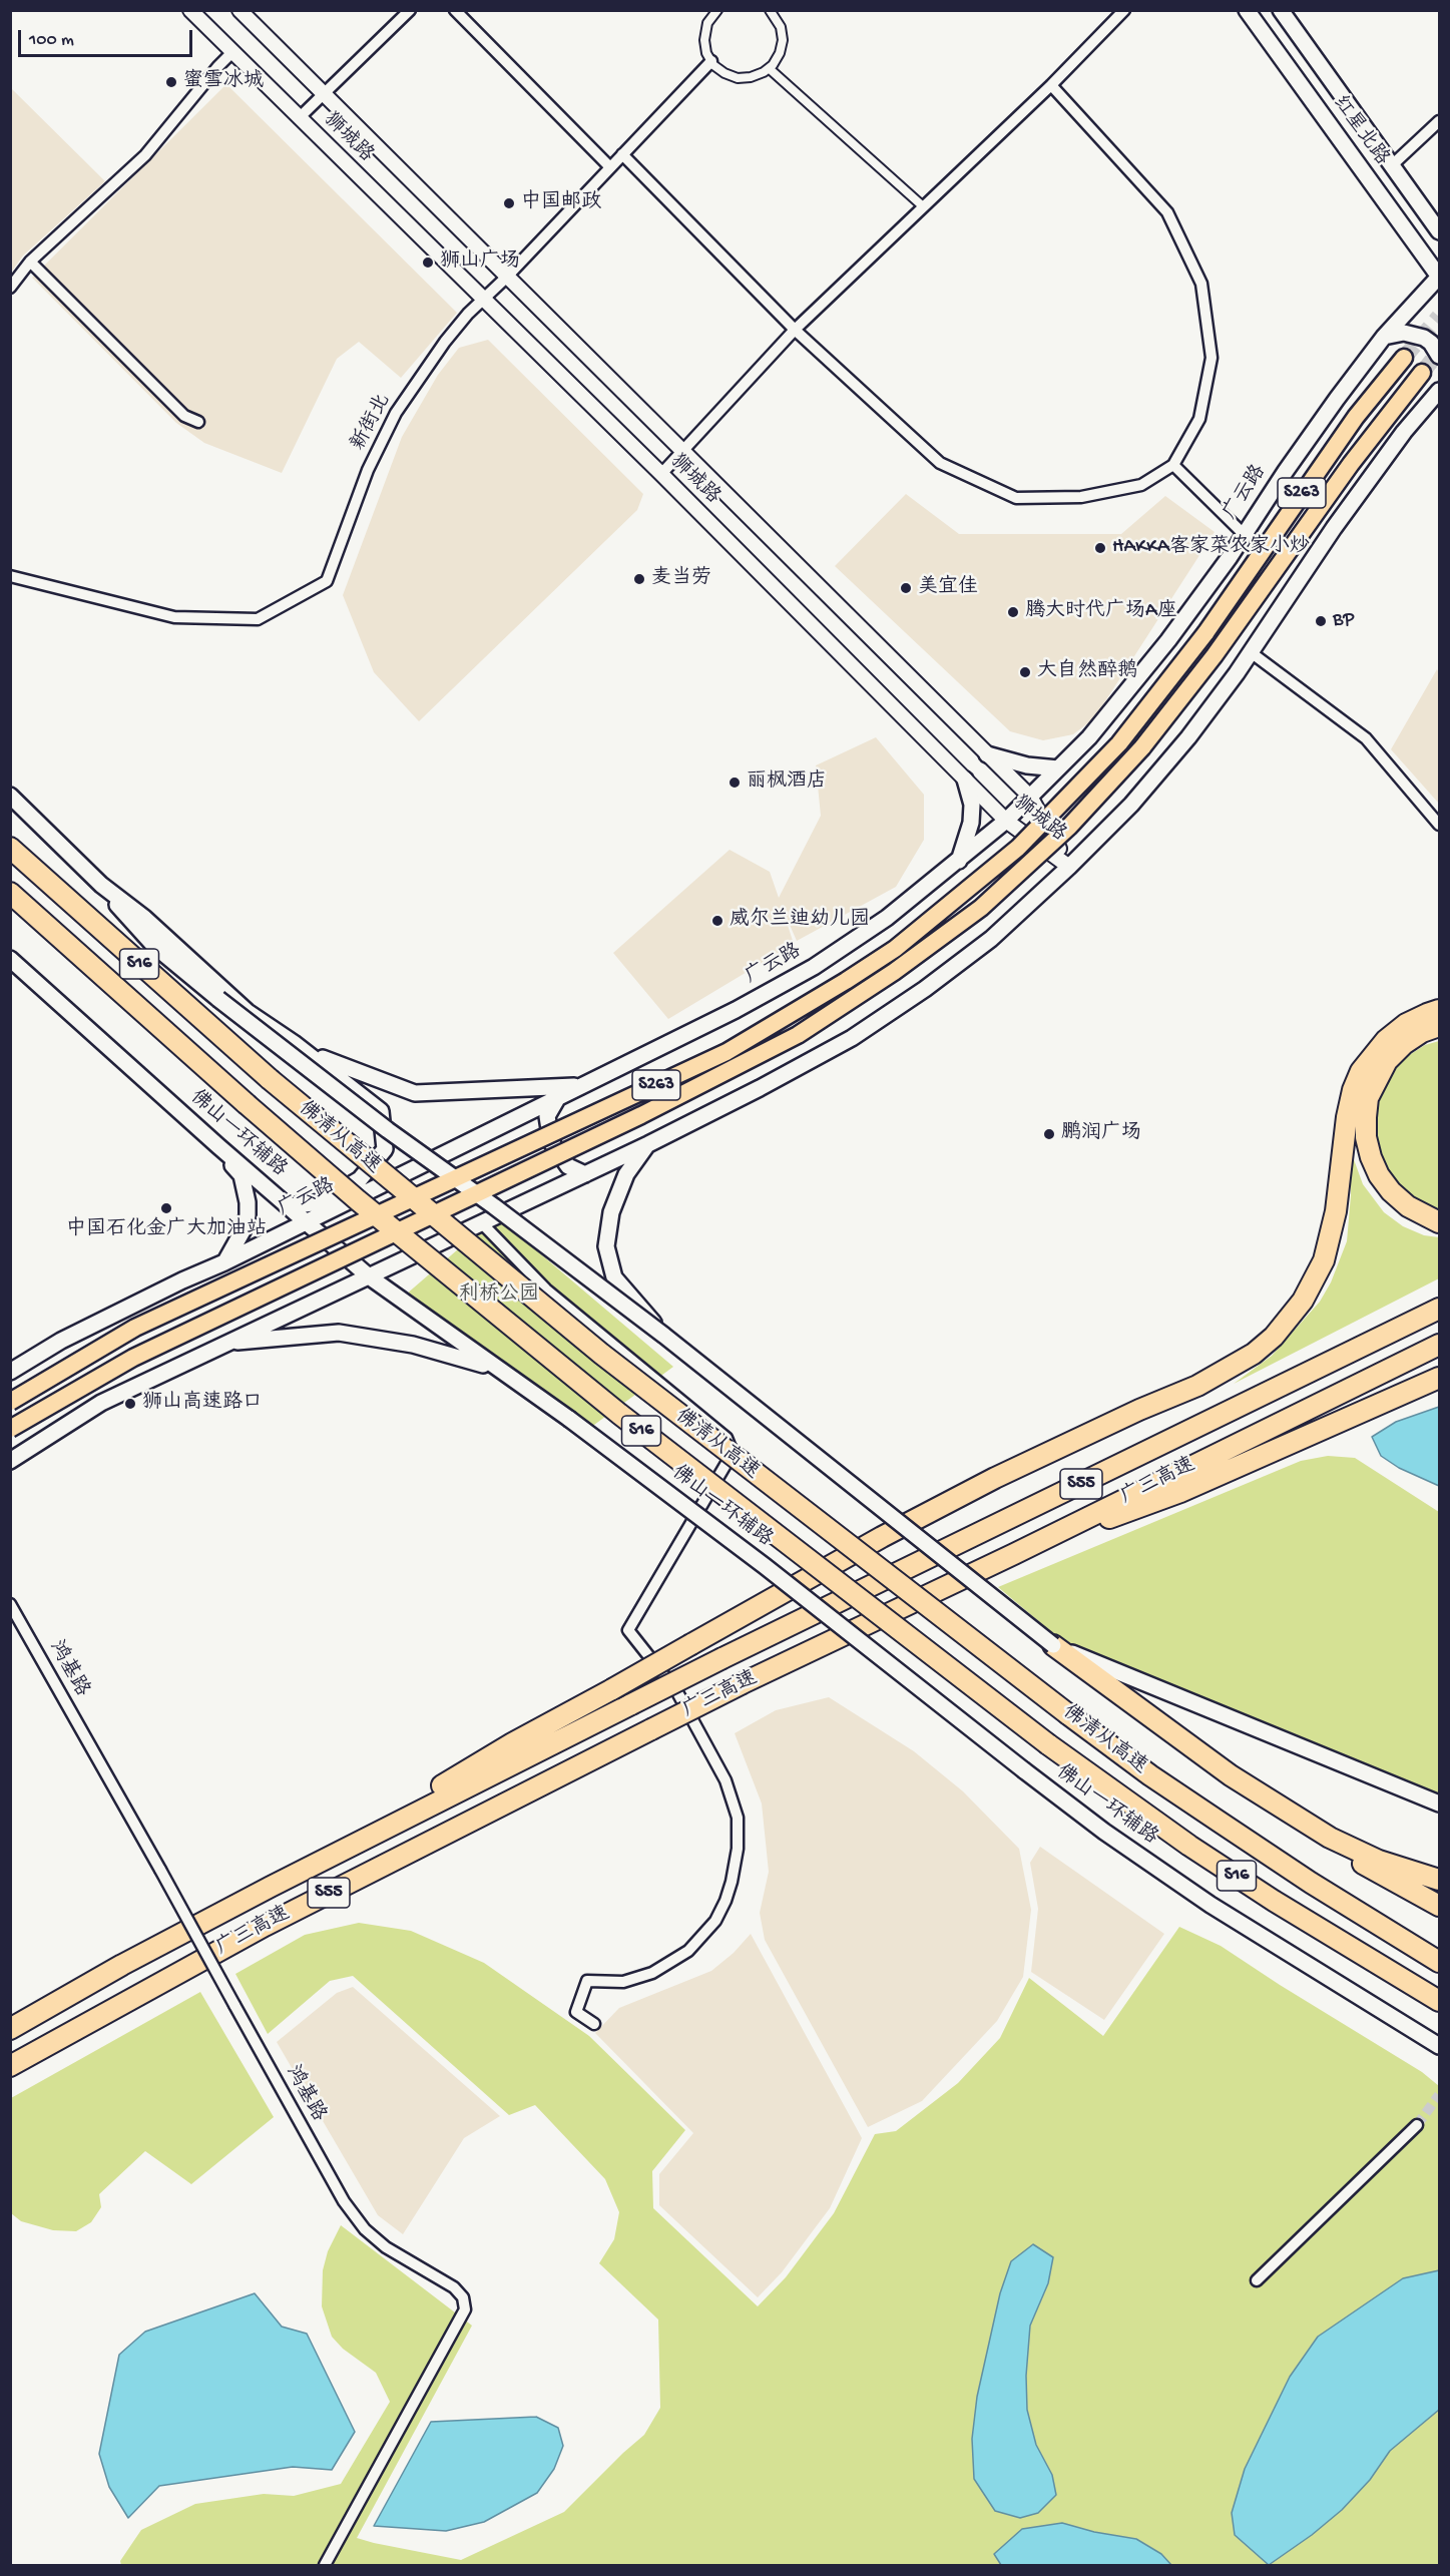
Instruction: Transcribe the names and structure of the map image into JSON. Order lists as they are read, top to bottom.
{
  "streets": {
    "highway": [
      "S16",
      "佛清从高速",
      "广三高速",
      "S55"
    ],
    "main road": [
      "红星北路",
      "广云路",
      "S263",
      "佛山一环辅路"
    ],
    "street": ["狮城路", "新街北", "鸿基路"]
  },
  "crossings": [
    ["红星北路", "广云路"],
    ["狮城路", "新街北"],
    ["狮城路", "广云路"],
    ["狮城路", "S263"],
    ["广云路", "佛山一环辅路"],
    ["S263", "佛山一环辅路"]
  ],
  "parks": ["利桥公园"],
  "places": [
    "蜜雪冰城",
    "中国邮政",
    "狮山广场",
    "HAKKA客家菜农家小炒",
    "麦当劳",
    "美宜佳",
    "腾大时代广场A座",
    "BP",
    "大自然醉鹅",
    "丽枫酒店",
    "威尔兰迪幼儿园",
    "鹏润广场",
    "中国石化金广大加油站",
    "狮山高速路口"
  ],
  "scale_bar": "100 m"
}
